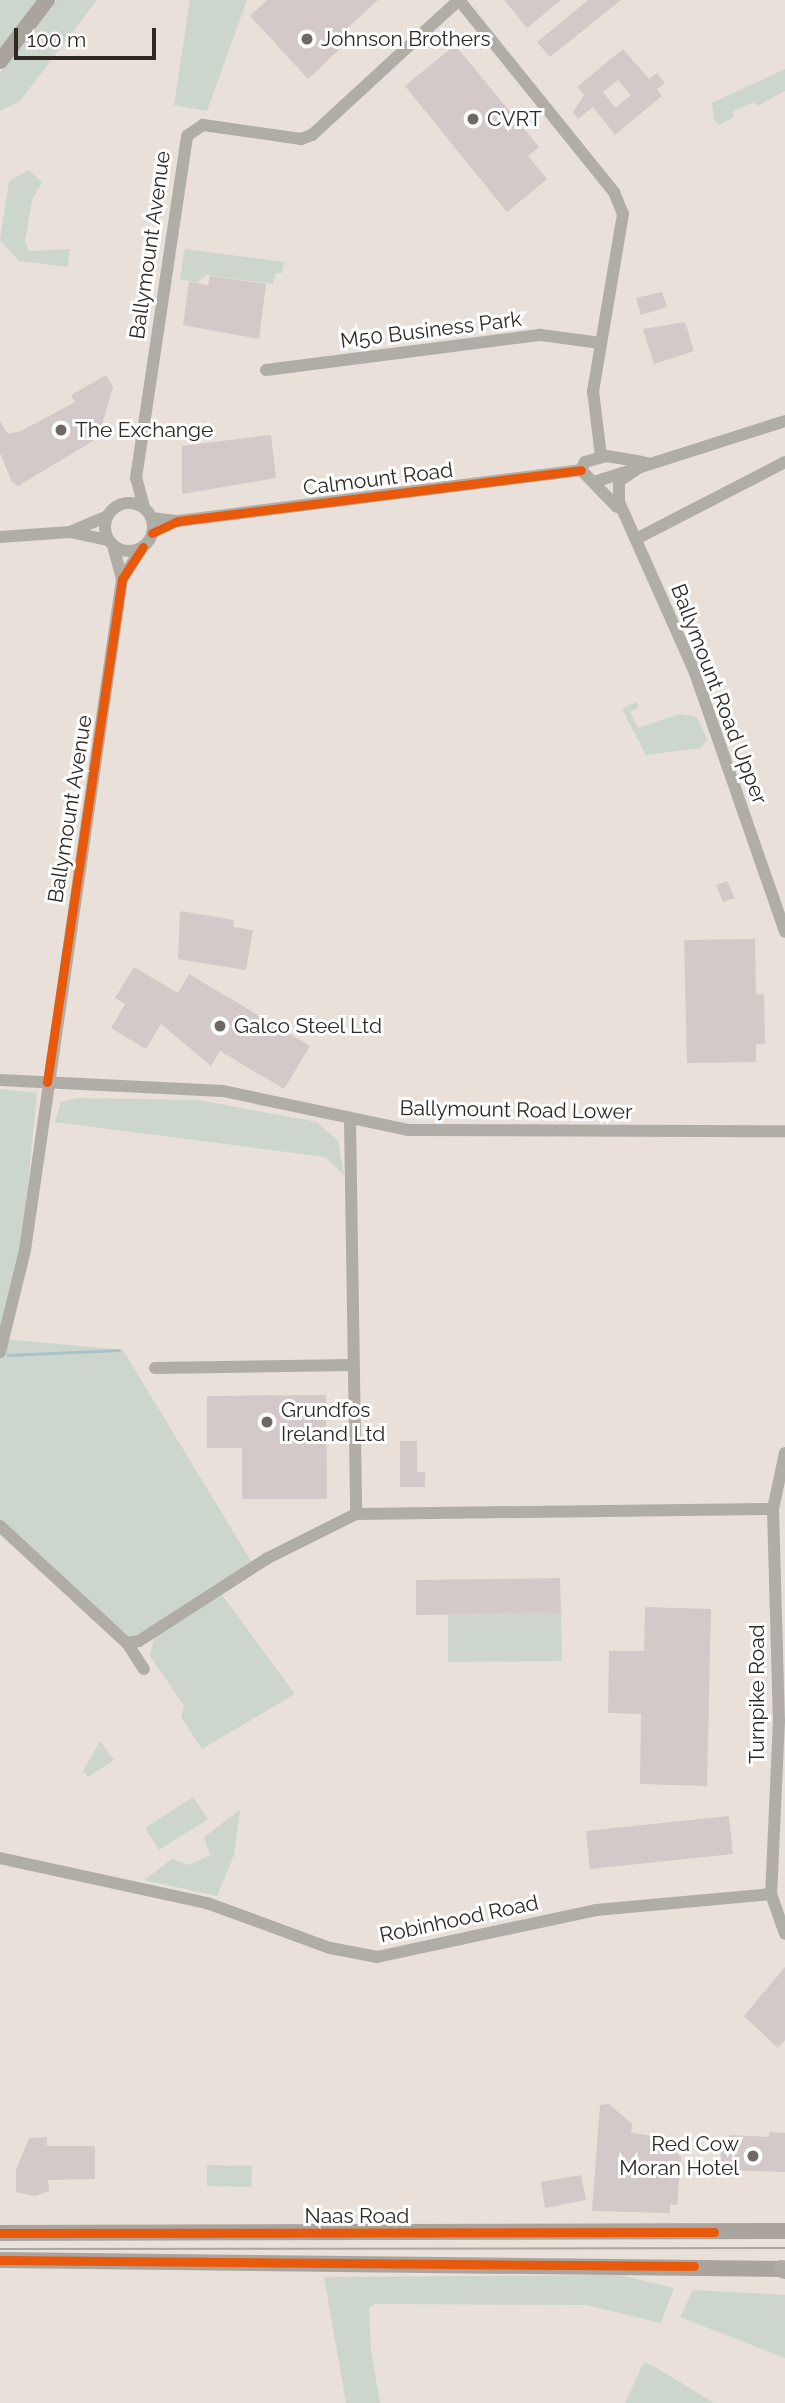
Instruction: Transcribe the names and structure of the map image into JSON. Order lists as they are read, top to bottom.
{
  "streets": {
    "main road": ["Naas Road"],
    "street": [
      "Ballymount Avenue",
      "M50 Business Park",
      "Calmount Road",
      "Ballymount Road Upper",
      "Ballymount Road Lower",
      "Turnpike Road",
      "Robinhood Road"
    ]
  },
  "crossings": [
    ["Ballymount Avenue", "Calmount Road"],
    ["Ballymount Avenue", "Ballymount Road Lower"],
    ["Calmount Road", "Ballymount Road Upper"],
    ["Turnpike Road", "Robinhood Road"]
  ],
  "places": [
    "Johnson Brothers",
    "CVRT",
    "The Exchange",
    "Galco Steel Ltd",
    "Grundfos Ireland Ltd",
    "Red Cow Moran Hotel"
  ],
  "scale_bar": "100 m"
}
